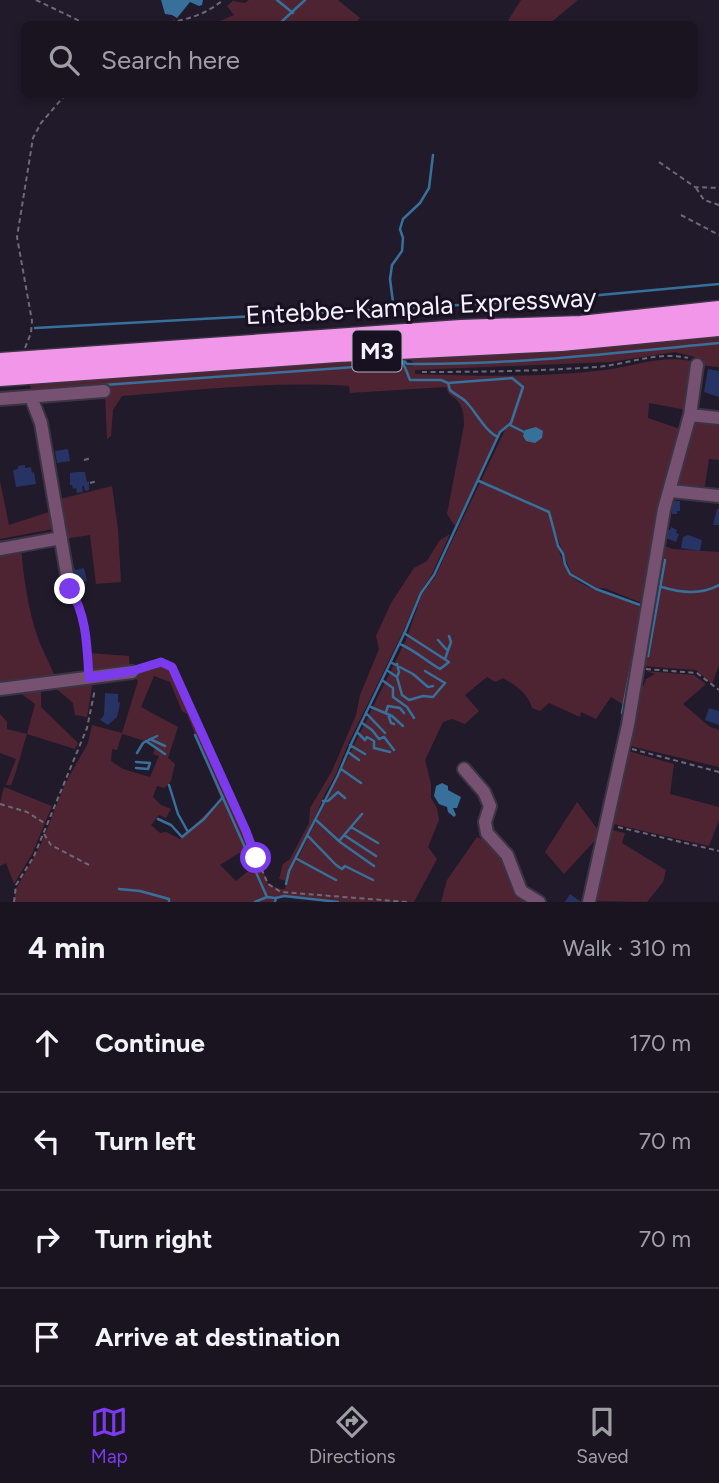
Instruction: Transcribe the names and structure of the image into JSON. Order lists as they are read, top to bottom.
{
  "streets": {
    "highway": ["Entebbe-Kampala Expressway", "M3"]
  },
  "page": {
    "search": "Search here",
    "heading": ["4 min", "Walk · 310 m"],
    "list": [
      ["Continue", "170 m"],
      ["Turn left", "70 m"],
      ["Turn right", "70 m"],
      "Arrive at destination"
    ],
    "nav": ["Map", "Directions", "Saved"]
  }
}
